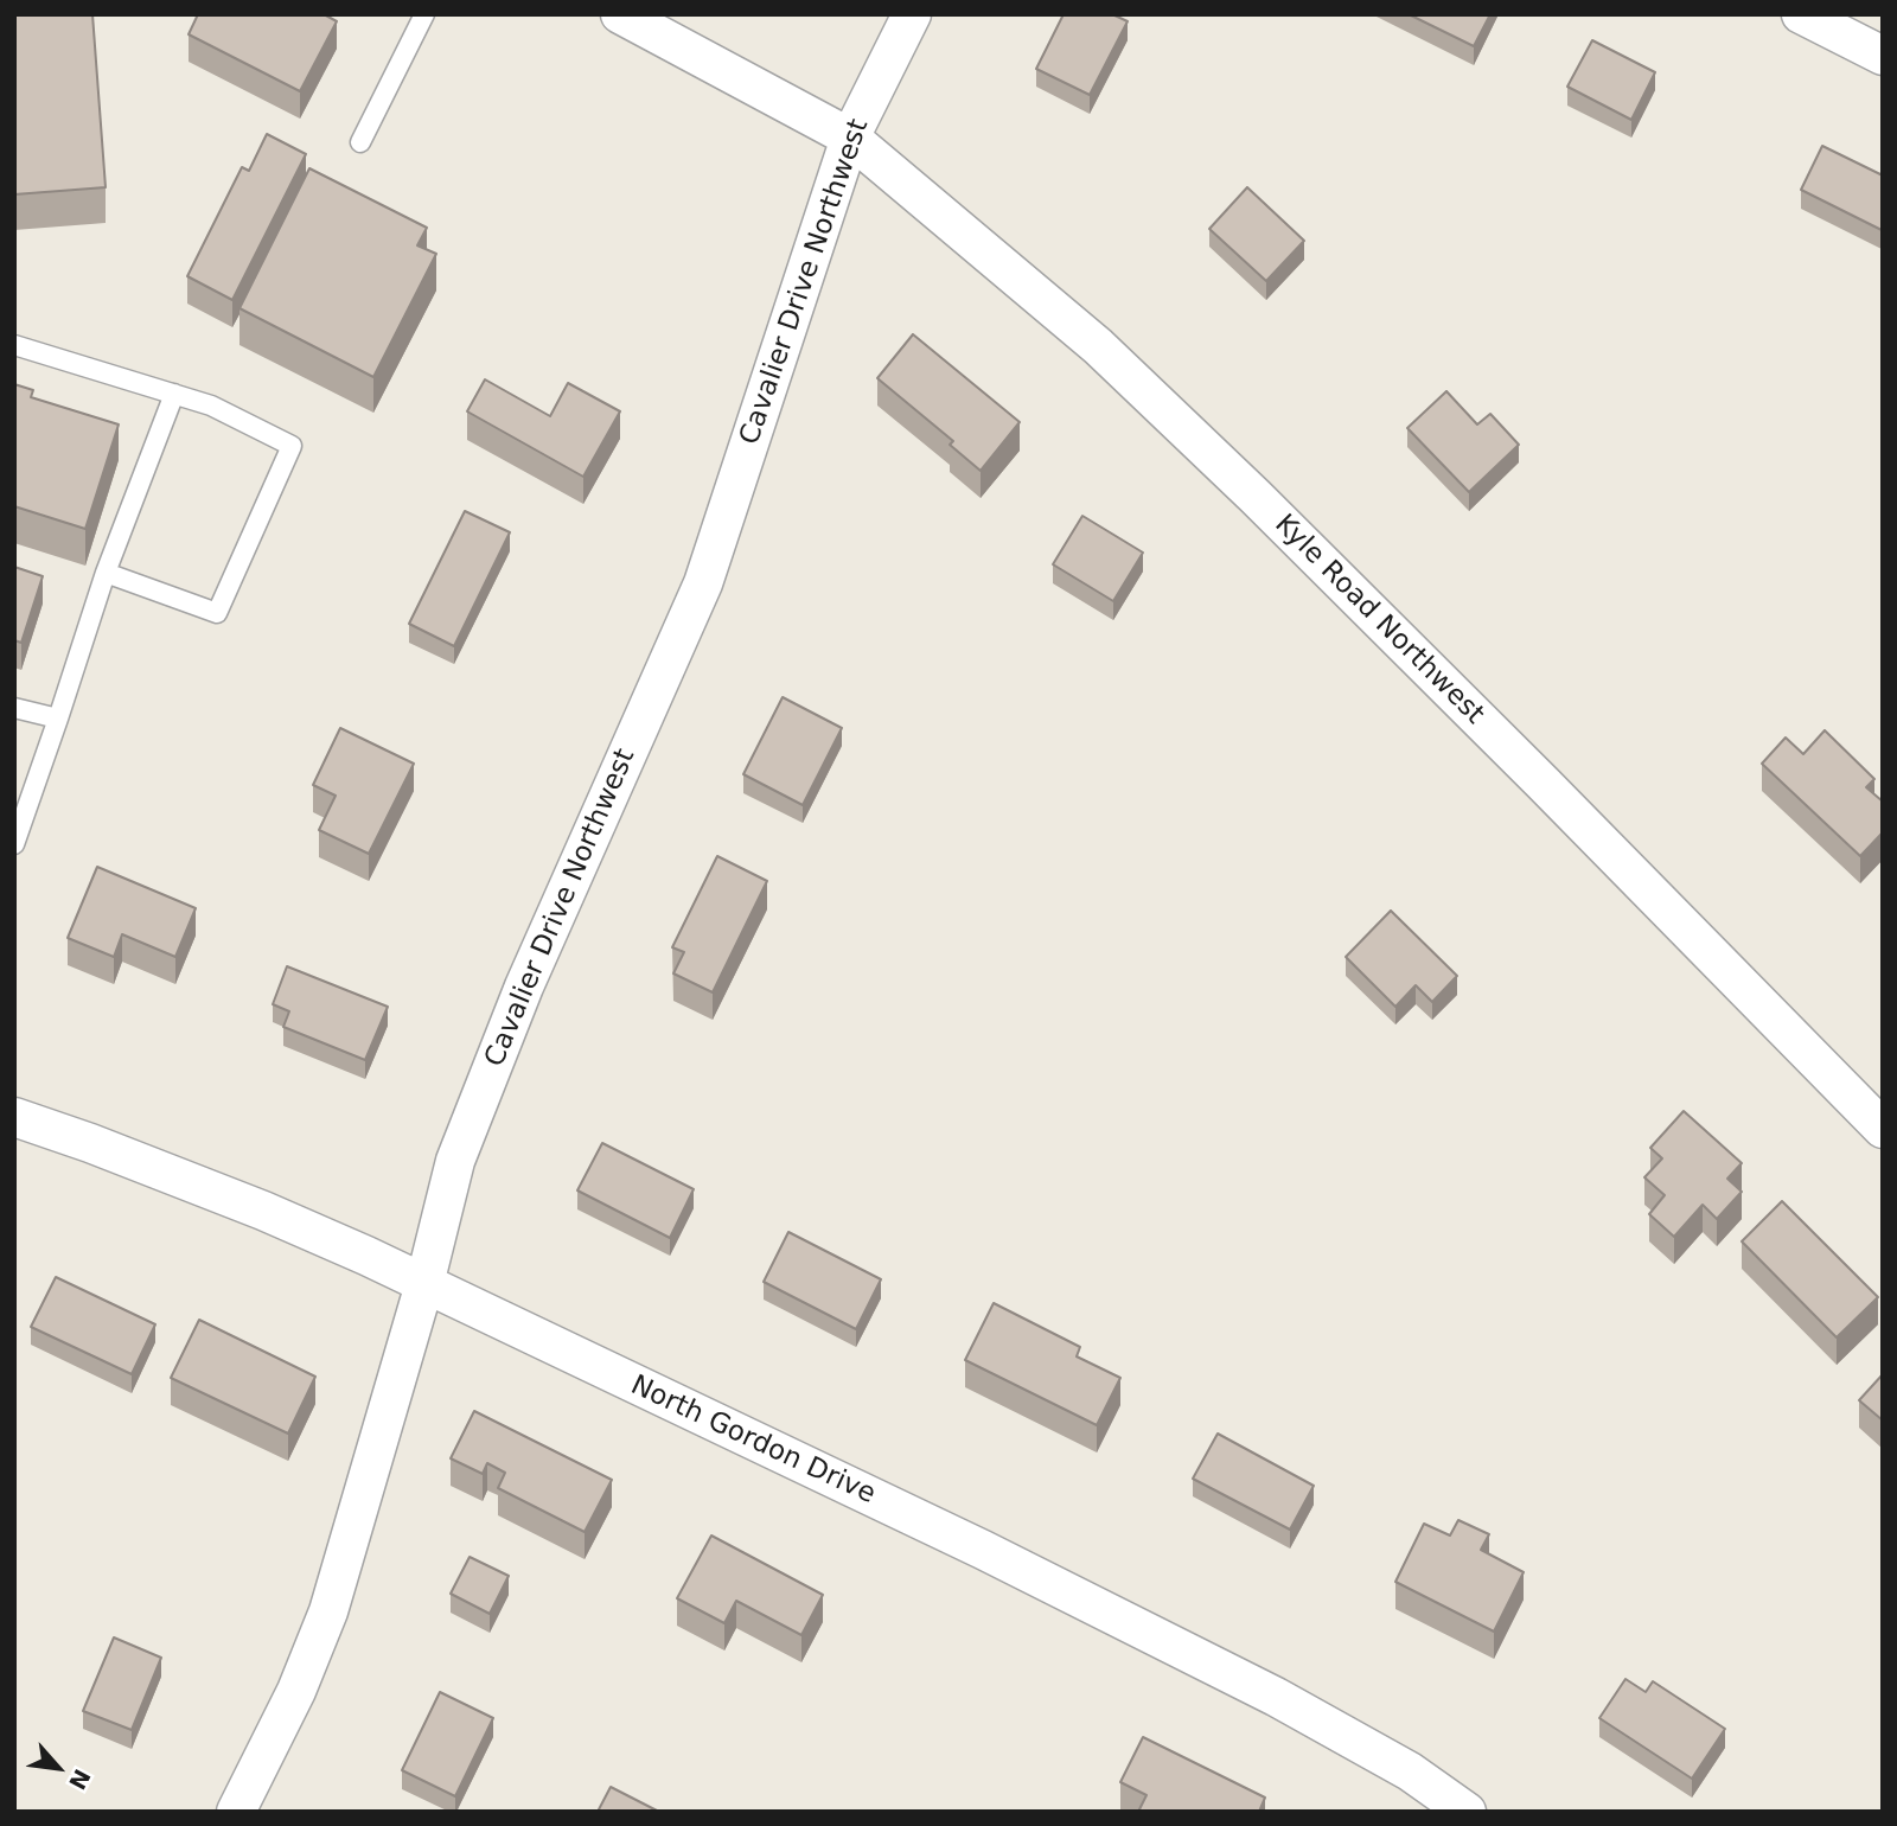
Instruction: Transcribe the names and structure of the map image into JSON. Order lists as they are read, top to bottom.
{
  "streets": {
    "street": ["Cavalier Drive Northwest", "Kyle Road Northwest", "North Gordon Drive"]
  },
  "crossings": [
    ["Cavalier Drive Northwest", "Kyle Road Northwest"],
    ["Cavalier Drive Northwest", "North Gordon Drive"]
  ],
  "north": "bottom right"
}
